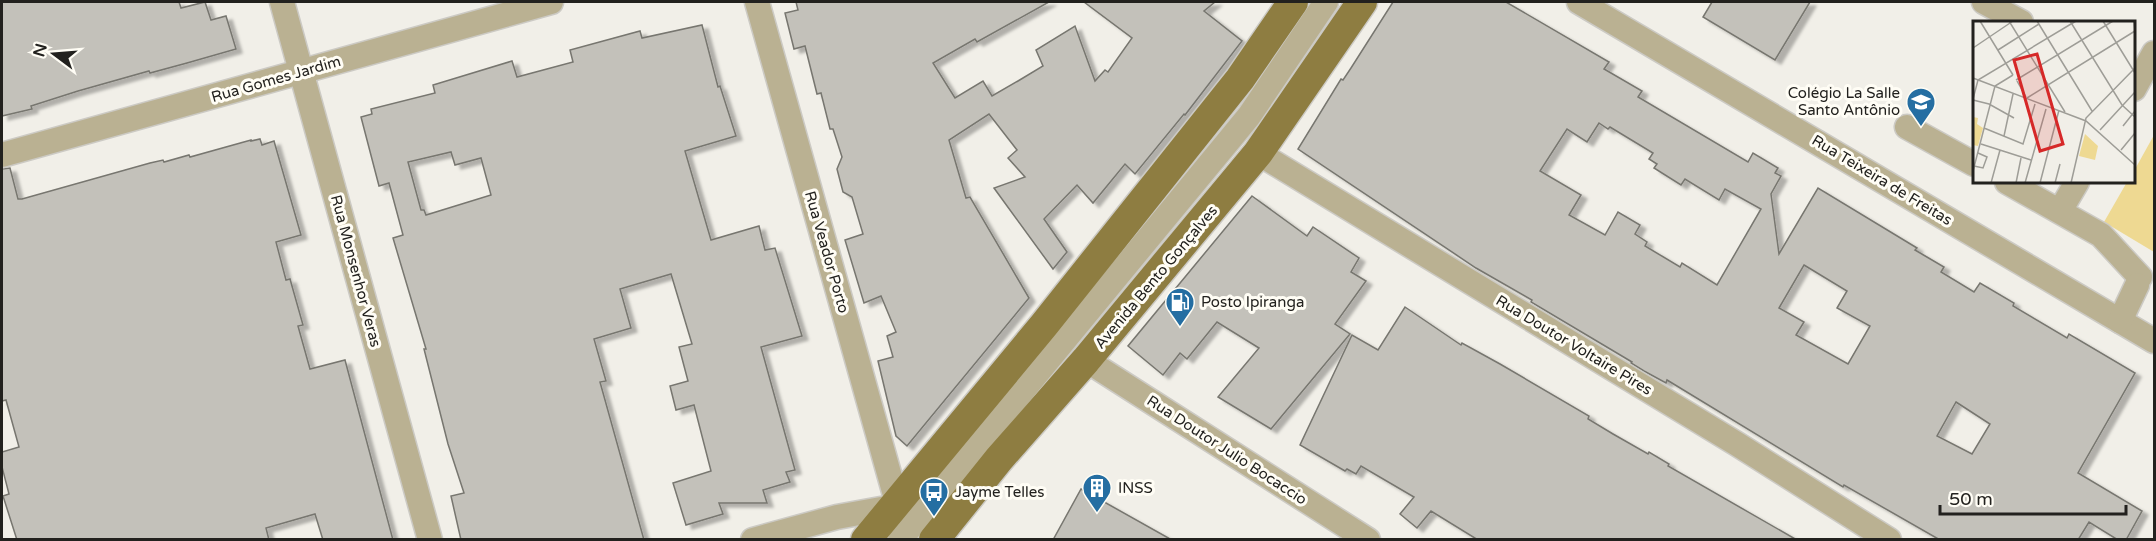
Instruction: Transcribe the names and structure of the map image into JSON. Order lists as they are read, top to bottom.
{
  "streets": {
    "main road": ["Avenida Bento Gonçalves"],
    "street": [
      "Rua Gomes Jardim",
      "Rua Teixeira de Freitas",
      "Rua Veador Porto",
      "Rua Monsenhor Veras",
      "Rua Doutor Voltaire Pires",
      "Rua Doutor Julio Bocaccio"
    ]
  },
  "crossings": [
    ["Rua Gomes Jardim", "Rua Monsenhor Veras"],
    ["Avenida Bento Gonçalves", "Rua Doutor Voltaire Pires"],
    ["Avenida Bento Gonçalves", "Rua Doutor Julio Bocaccio"]
  ],
  "places": {
    "school or university": ["Colégio La Salle Santo Antônio"],
    "fuel station": ["Posto Ipiranga"],
    "building": ["INSS"],
    "bus stop": ["Jayme Telles"]
  },
  "scale_bar": "50 m",
  "north": "left"
}
